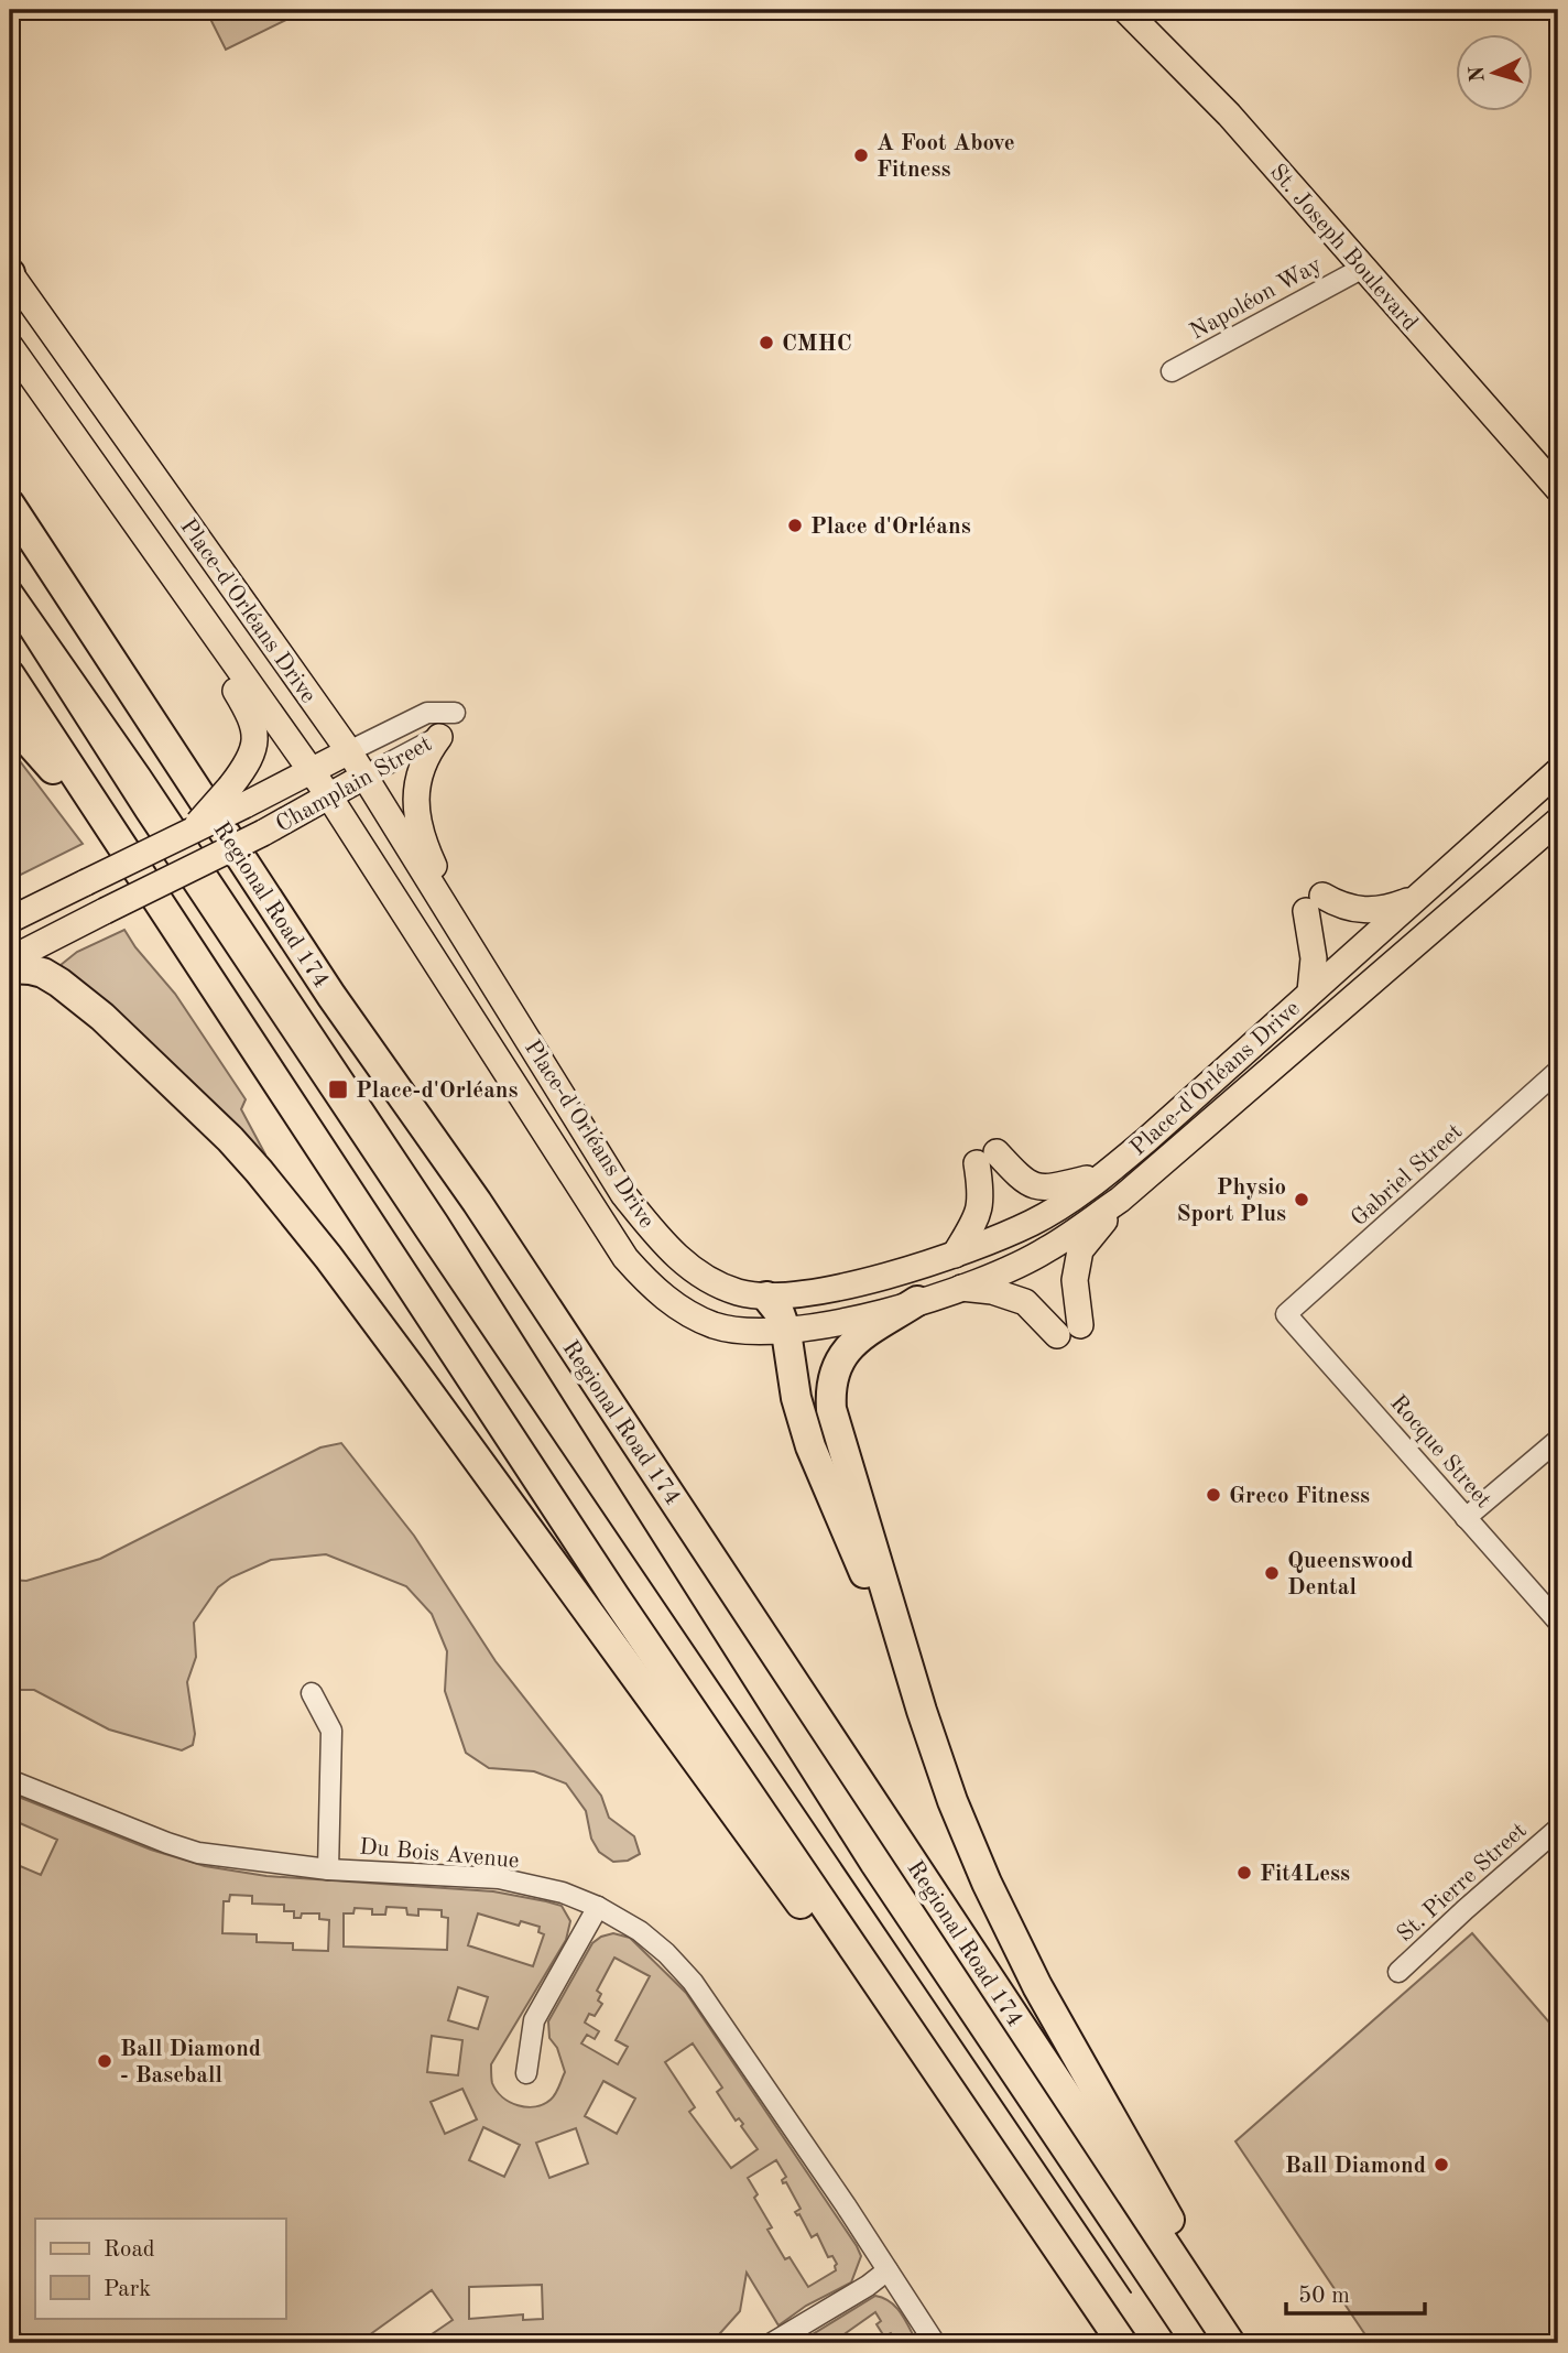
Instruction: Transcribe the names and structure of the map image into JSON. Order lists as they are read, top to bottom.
{
  "streets": {
    "highway": ["Regional Road 174"],
    "main road": ["St. Joseph Boulevard", "Place-d'Orléans Drive", "Champlain Street"],
    "street": [
      "Napoléon Way",
      "Gabriel Street",
      "Rocque Street",
      "Du Bois Avenue",
      "St. Pierre Street"
    ]
  },
  "crossings": [
    ["St. Joseph Boulevard", "Napoléon Way"],
    ["Place-d'Orléans Drive", "Champlain Street"],
    ["Gabriel Street", "Rocque Street"]
  ],
  "places": {
    "other": [
      "A Foot Above Fitness",
      "CMHC",
      "Place d'Orléans",
      "Physio Sport Plus",
      "Greco Fitness",
      "Queenswood Dental",
      "Fit4Less",
      "Ball Diamond - Baseball",
      "Ball Diamond"
    ],
    "transit": ["Place-d'Orléans"]
  },
  "legend": ["Road", "Park"],
  "scale_bar": "50 m",
  "north": "left"
}
